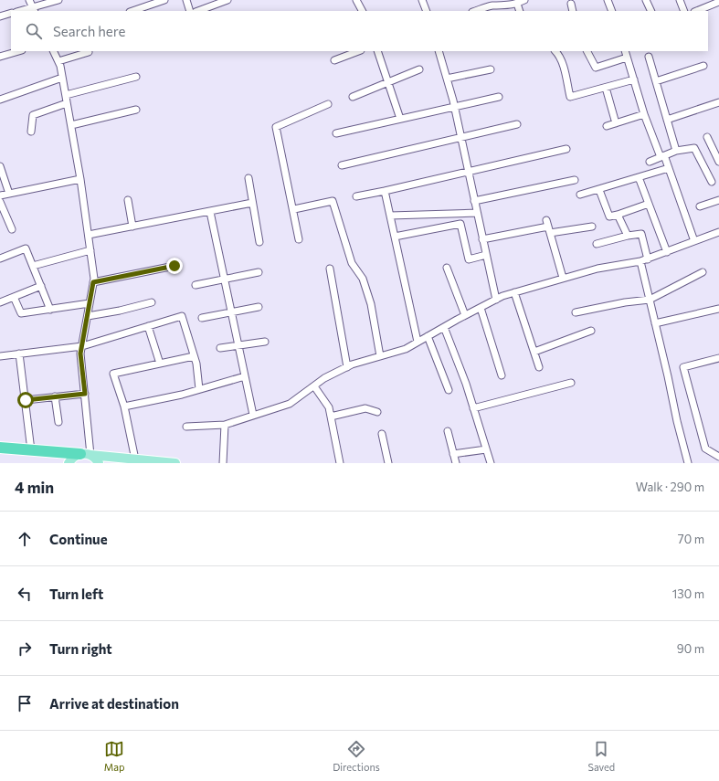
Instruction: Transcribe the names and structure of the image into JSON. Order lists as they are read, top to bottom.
{
  "page": {
    "search": "Search here",
    "heading": ["4 min", "Walk · 290 m"],
    "list": [
      ["Continue", "70 m"],
      ["Turn left", "130 m"],
      ["Turn right", "90 m"],
      "Arrive at destination"
    ],
    "nav": ["Map", "Directions", "Saved"]
  }
}
